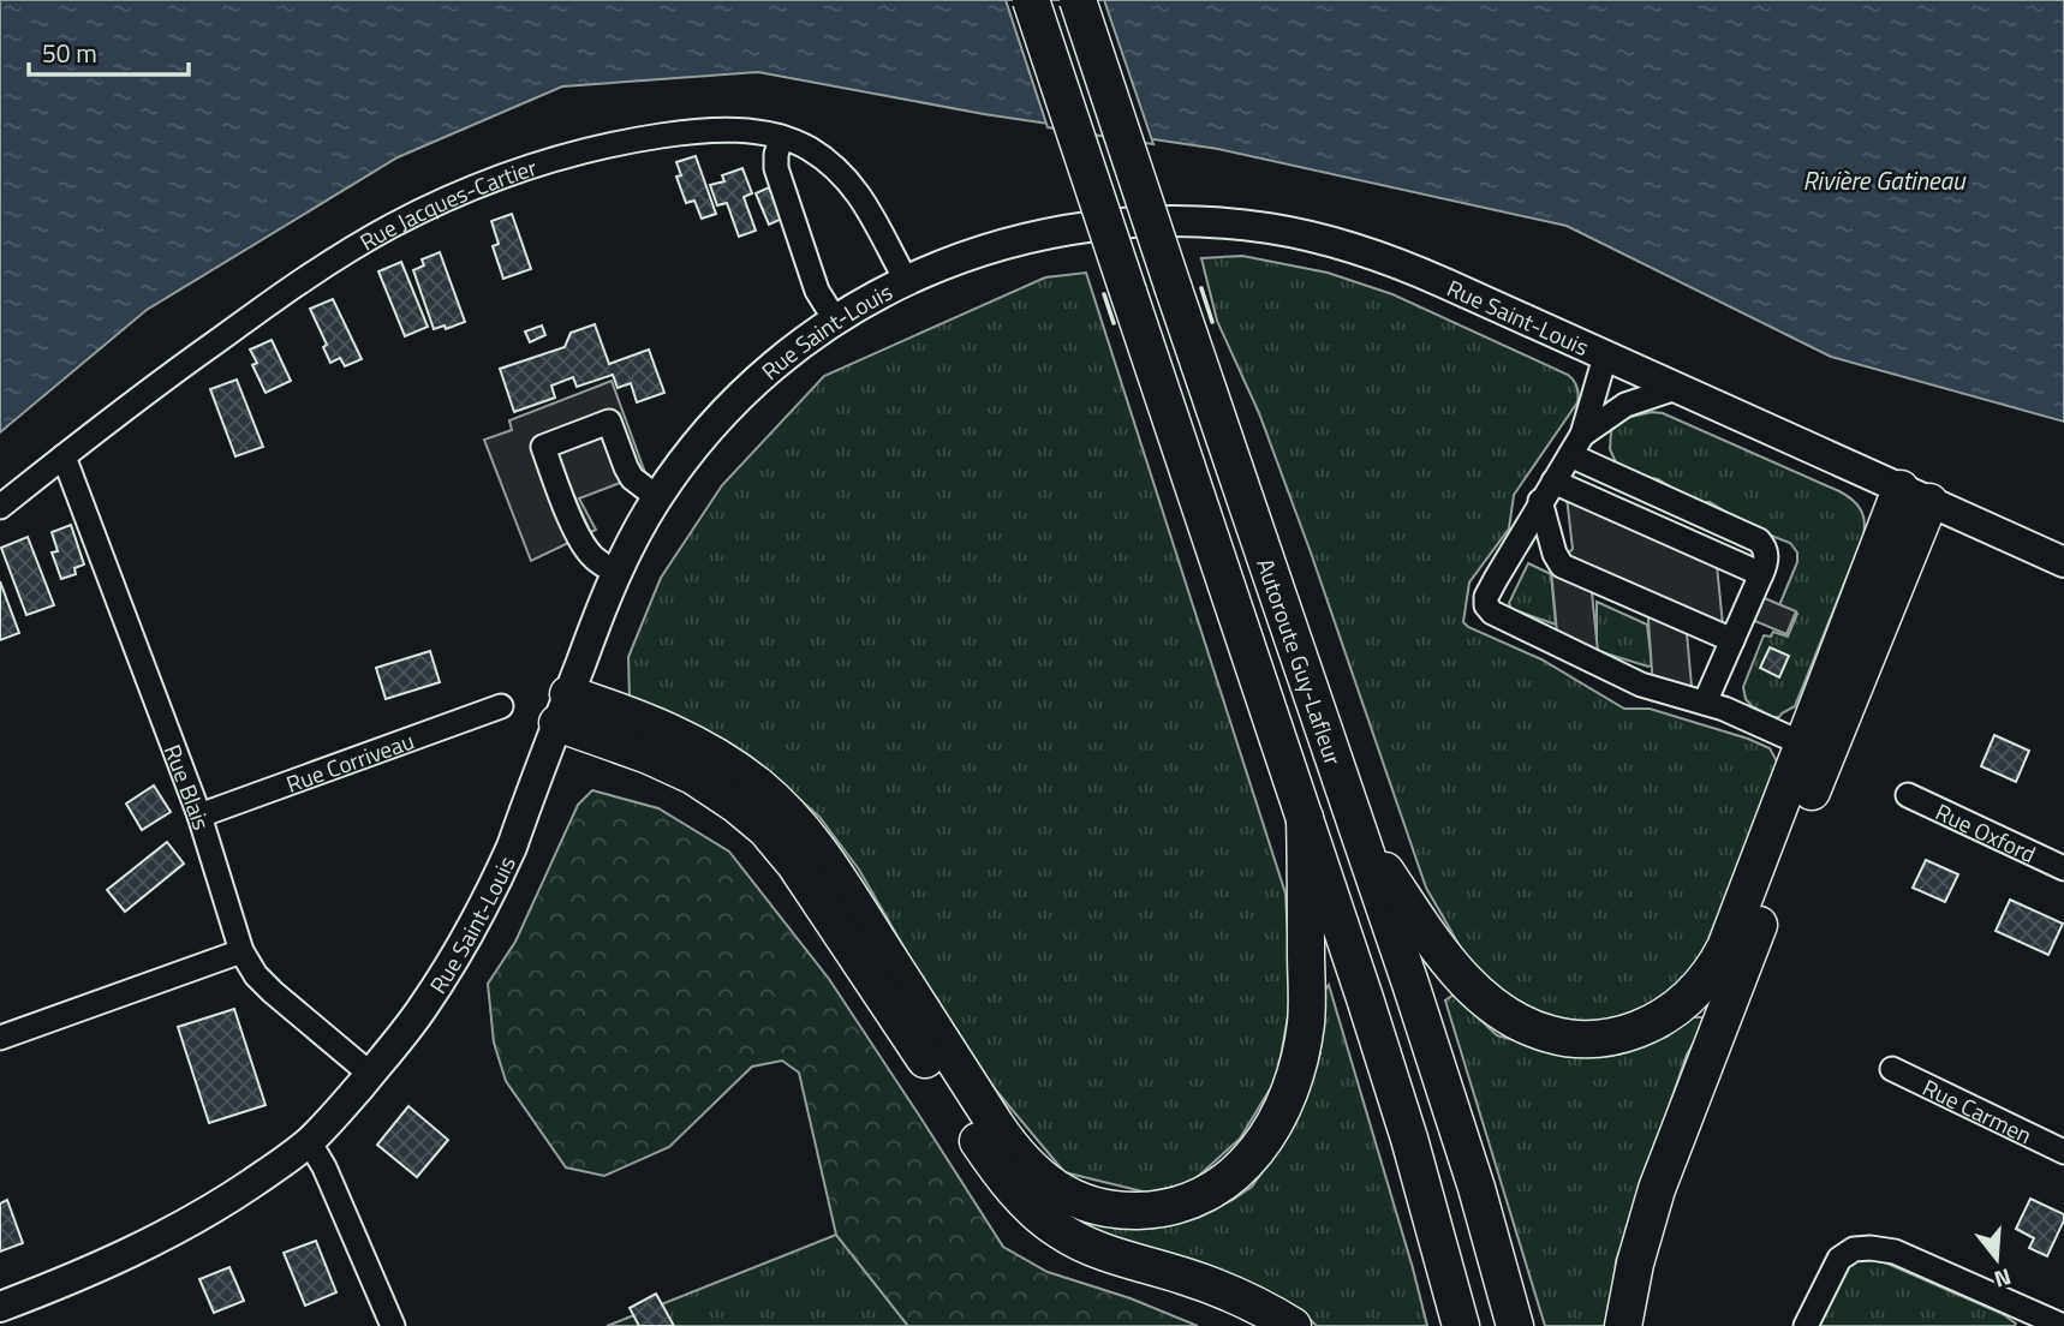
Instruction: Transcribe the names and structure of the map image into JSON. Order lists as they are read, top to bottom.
{
  "streets": {
    "highway": ["Autoroute Guy-Lafleur"],
    "main road": ["Rue Saint-Louis"],
    "street": [
      "Rue Jacques-Cartier",
      "Rue Corriveau",
      "Rue Blais",
      "Rue Oxford",
      "Rue Carmen"
    ]
  },
  "crossings": [
    ["Rue Jacques-Cartier", "Rue Saint-Louis"],
    ["Rue Jacques-Cartier", "Rue Blais"],
    ["Rue Saint-Louis", "Rue Blais"],
    ["Rue Corriveau", "Rue Blais"]
  ],
  "water": ["Rivière Gatineau"],
  "scale_bar": "50 m",
  "north": "bottom"
}
